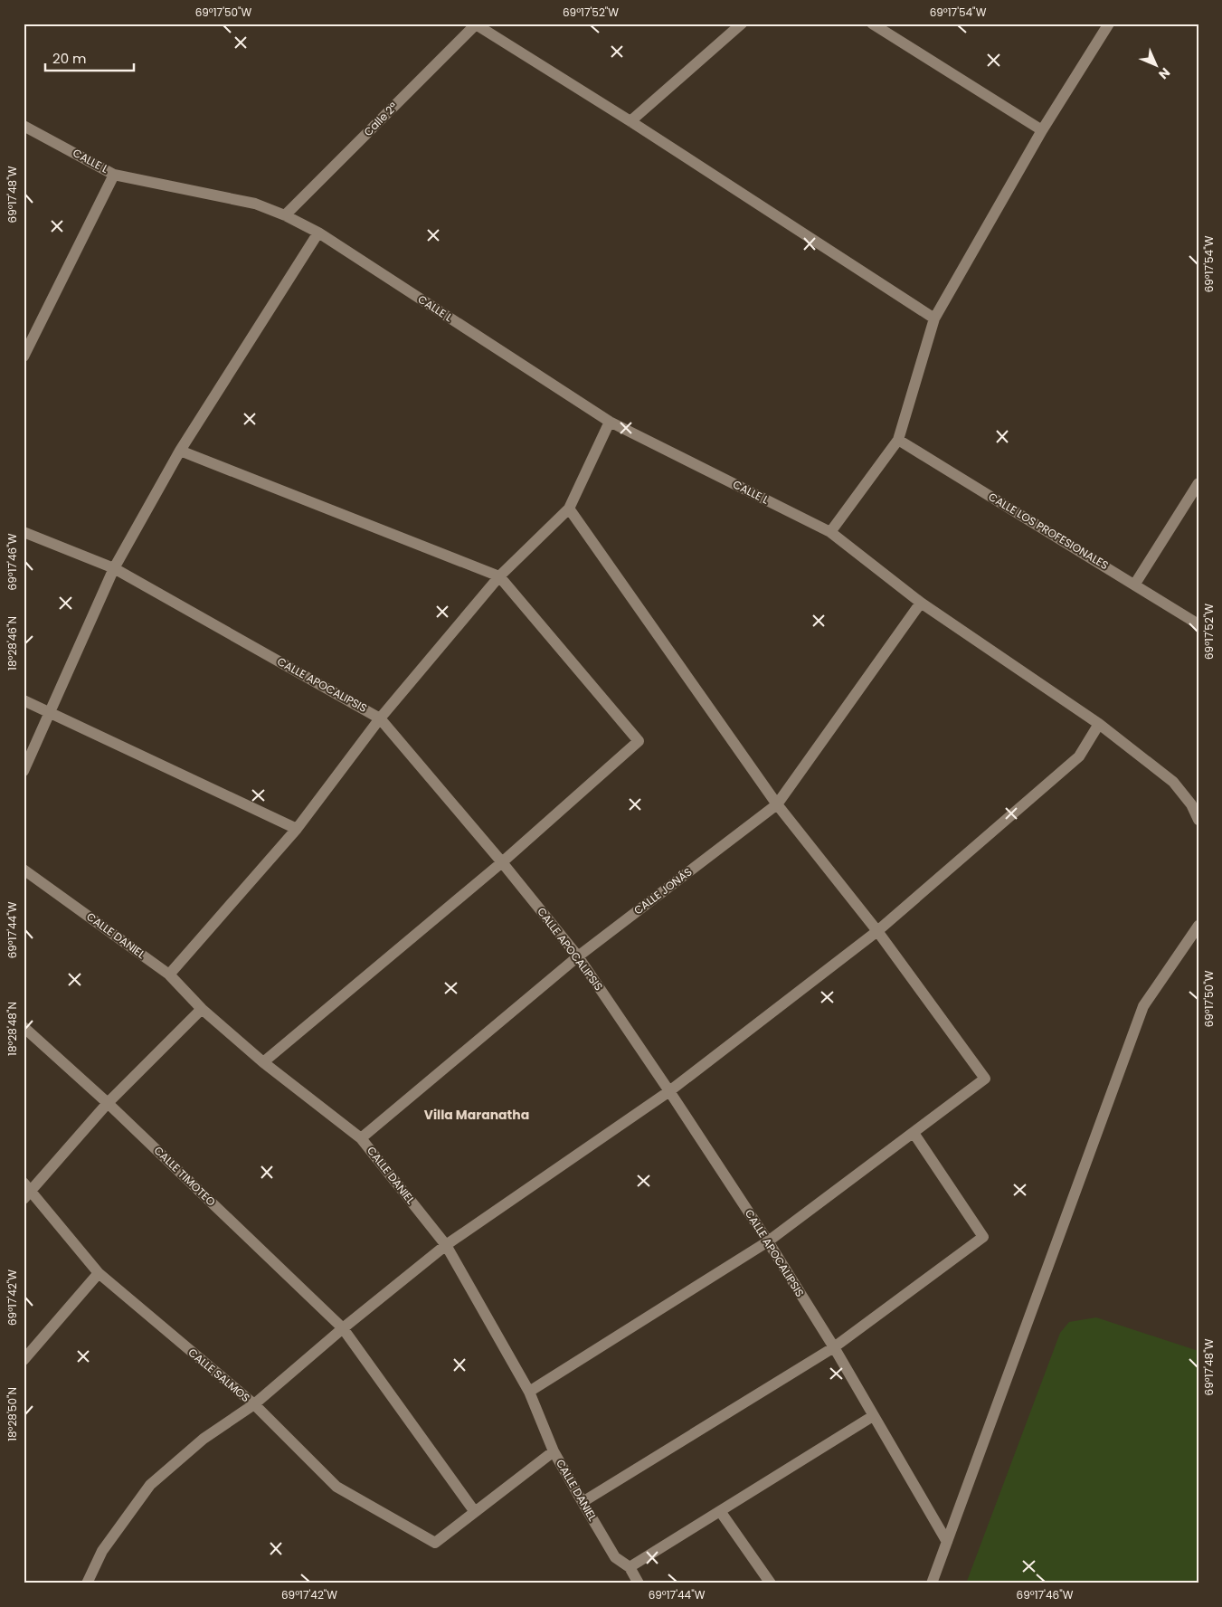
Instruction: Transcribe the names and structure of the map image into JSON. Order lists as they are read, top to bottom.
{
  "streets": {
    "street": [
      "Calle 2ª",
      "CALLE L",
      "CALLE LOS PROFESIONALES",
      "CALLE APOCALIPSIS",
      "CALLE JONÁS",
      "CALLE DANIEL",
      "CALLE TIMOTEO",
      "CALLE SALMOS"
    ]
  },
  "crossings": [
    ["Calle 2ª", "CALLE L"],
    ["CALLE L", "CALLE JONÁS"],
    ["CALLE APOCALIPSIS", "CALLE JONÁS"],
    ["CALLE JONÁS", "CALLE DANIEL"],
    ["CALLE TIMOTEO", "CALLE SALMOS"]
  ],
  "districts": ["Villa Maranatha"],
  "scale_bar": "20 m",
  "north": "bottom right",
  "coordinates": [
    "69°17'50\"W",
    "69°17'52\"W",
    "69°17'54\"W",
    "69°17'48\"W",
    "69°17'46\"W",
    "18°28'46\"N",
    "69°17'44\"W",
    "18°28'48\"N",
    "69°17'42\"W",
    "18°28'50\"N"
  ]
}
